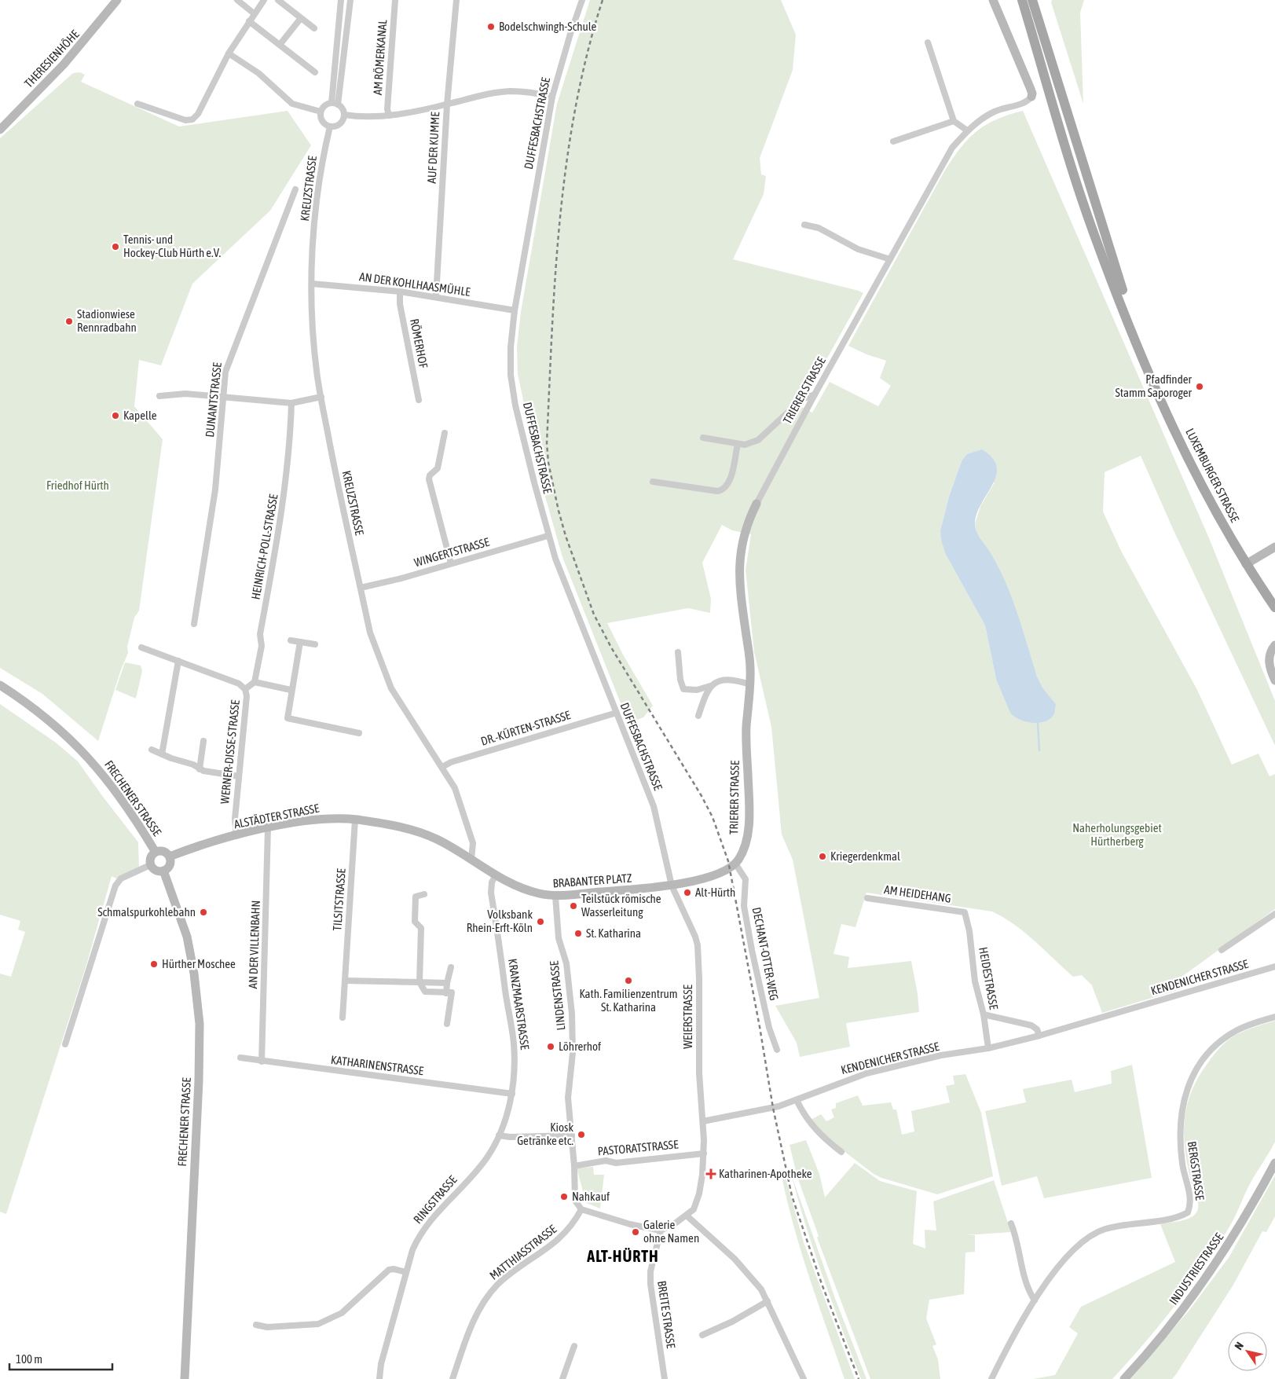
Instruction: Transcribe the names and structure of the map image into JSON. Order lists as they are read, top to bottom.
{
  "streets": {
    "main road": ["LUXEMBURGER STRASSE"],
    "street": [
      "AM RÖMERKANAL",
      "THERESIENHÖHE",
      "DUFFESBACHSTRASSE",
      "AUF DER KUMME",
      "KREUZSTRASSE",
      "AN DER KOHLHAASMÜHLE",
      "RÖMERHOF",
      "TRIERER STRASSE",
      "DUNANTSTRASSE",
      "HEINRICH-POLL-STRASSE",
      "WINGERTSTRASSE",
      "DR.-KÜRTEN-STRASSE",
      "WERNER-DISSE-STRASSE",
      "FRECHENER STRASSE",
      "ALSTÄDTER STRASSE",
      "BRABANTER PLATZ",
      "AM HEIDEHANG",
      "TILSITSTRASSE",
      "AN DER VILLENBAHN",
      "DECHANT-OTTER-WEG",
      "KENDENICHER STRASSE",
      "HEIDESTRASSE",
      "LINDENSTRASSE",
      "KRANZMAARSTRASSE",
      "WEIERSTRASSE",
      "KATHARINENSTRASSE",
      "PASTORATSTRASSE",
      "BERGSTRASSE",
      "RINGSTRASSE",
      "MATTHIASSTRASSE",
      "INDUSTRIESTRASSE",
      "BREITE STRASSE"
    ]
  },
  "crossings": [
    ["DUFFESBACHSTRASSE", "AN DER KOHLHAASMÜHLE"],
    ["DUFFESBACHSTRASSE", "WINGERTSTRASSE"],
    ["DUFFESBACHSTRASSE", "DR.-KÜRTEN-STRASSE"],
    ["DUFFESBACHSTRASSE", "BRABANTER PLATZ"],
    ["DUFFESBACHSTRASSE", "WEIERSTRASSE"],
    ["AUF DER KUMME", "AN DER KOHLHAASMÜHLE"],
    ["KREUZSTRASSE", "AN DER KOHLHAASMÜHLE"],
    ["KREUZSTRASSE", "WINGERTSTRASSE"],
    ["KREUZSTRASSE", "DR.-KÜRTEN-STRASSE"],
    ["KREUZSTRASSE", "ALSTÄDTER STRASSE"],
    ["AN DER KOHLHAASMÜHLE", "RÖMERHOF"],
    ["TRIERER STRASSE", "DECHANT-OTTER-WEG"],
    ["WERNER-DISSE-STRASSE", "ALSTÄDTER STRASSE"],
    ["FRECHENER STRASSE", "ALSTÄDTER STRASSE"],
    ["ALSTÄDTER STRASSE", "BRABANTER PLATZ"],
    ["ALSTÄDTER STRASSE", "TILSITSTRASSE"],
    ["ALSTÄDTER STRASSE", "AN DER VILLENBAHN"],
    ["ALSTÄDTER STRASSE", "KRANZMAARSTRASSE"],
    ["BRABANTER PLATZ", "LINDENSTRASSE"],
    ["BRABANTER PLATZ", "KRANZMAARSTRASSE"],
    ["BRABANTER PLATZ", "WEIERSTRASSE"],
    ["AM HEIDEHANG", "HEIDESTRASSE"],
    ["AN DER VILLENBAHN", "KATHARINENSTRASSE"],
    ["KENDENICHER STRASSE", "HEIDESTRASSE"],
    ["KENDENICHER STRASSE", "WEIERSTRASSE"],
    ["LINDENSTRASSE", "PASTORATSTRASSE"],
    ["LINDENSTRASSE", "MATTHIASSTRASSE"],
    ["KRANZMAARSTRASSE", "KATHARINENSTRASSE"],
    ["KRANZMAARSTRASSE", "RINGSTRASSE"],
    ["WEIERSTRASSE", "PASTORATSTRASSE"]
  ],
  "districts": ["ALT-HÜRTH"],
  "parks": ["Friedhof Hürth", "Naherholungsgebiet Hürtherberg"],
  "places": {
    "other": [
      "Bodelschwingh-Schule",
      "Tennis- und Hockey-Club Hürth e.V.",
      "Stadionwiese Rennradbahn",
      "Pfadfinder Stamm Saporoger",
      "Kapelle",
      "Kriegerdenkmal",
      "Alt-Hürth",
      "Teilstück römische Wasserleitung",
      "Schmalspurkohlebahn",
      "Volksbank Rhein-Erft-Köln",
      "St. Katharina",
      "Hürther Moschee",
      "Kath. Familienzentrum St. Katharina",
      "Löhrerhof",
      "Kiosk Getränke etc.",
      "Nahkauf",
      "Galerie ohne Namen"
    ],
    "health": ["Katharinen-Apotheke"]
  },
  "scale_bar": "100 m",
  "north": "top left"
}
